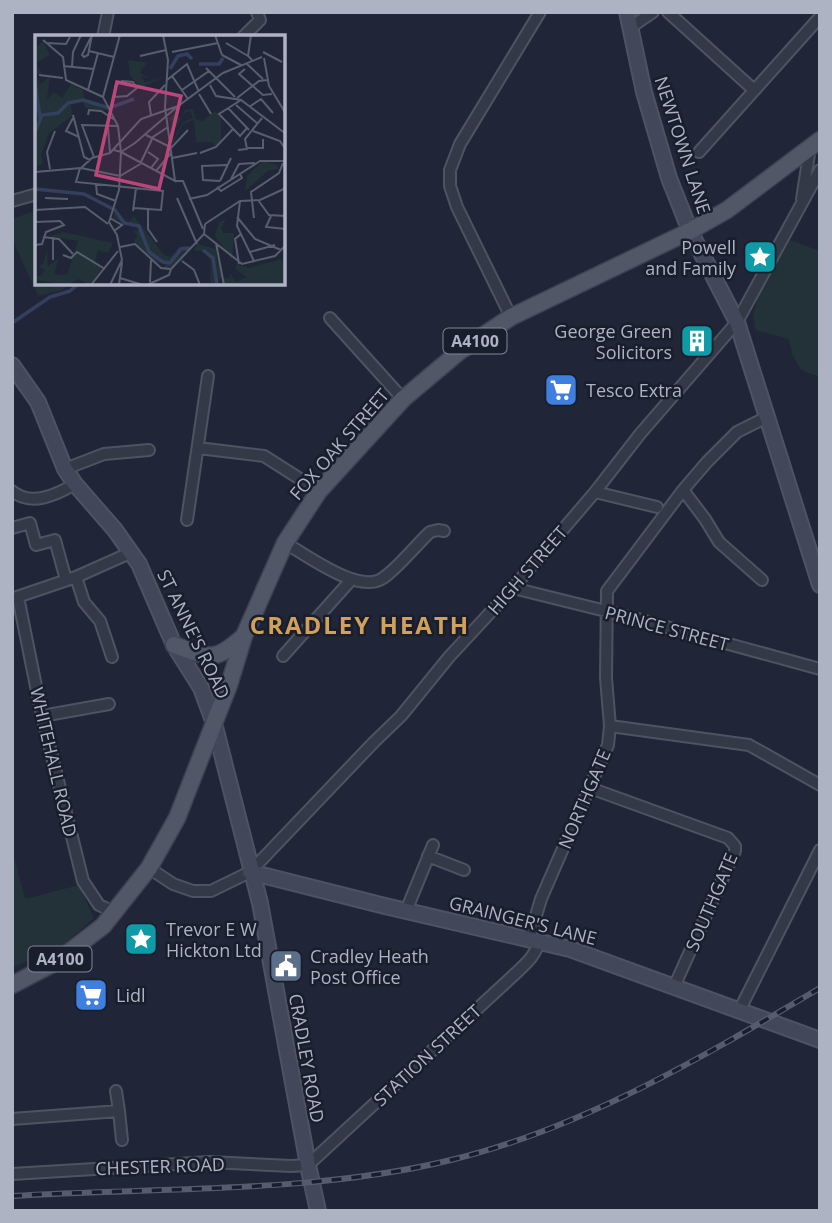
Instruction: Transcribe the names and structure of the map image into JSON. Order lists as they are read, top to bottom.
{
  "streets": {
    "main road": [
      "NEWTOWN LANE",
      "A4100",
      "FOX OAK STREET",
      "ST ANNE'S ROAD",
      "GRAINGER'S LANE",
      "CRADLEY ROAD"
    ],
    "street": [
      "HIGH STREET",
      "PRINCE STREET",
      "WHITEHALL ROAD",
      "NORTHGATE",
      "SOUTHGATE",
      "STATION STREET",
      "CHESTER ROAD"
    ]
  },
  "crossings": [
    ["NEWTOWN LANE", "A4100"],
    ["NEWTOWN LANE", "FOX OAK STREET"],
    ["NEWTOWN LANE", "HIGH STREET"],
    ["NEWTOWN LANE", "NORTHGATE"],
    ["A4100", "FOX OAK STREET"],
    ["FOX OAK STREET", "ST ANNE'S ROAD"],
    ["FOX OAK STREET", "WHITEHALL ROAD"],
    ["HIGH STREET", "PRINCE STREET"],
    ["HIGH STREET", "ST ANNE'S ROAD"],
    ["HIGH STREET", "GRAINGER'S LANE"],
    ["HIGH STREET", "CRADLEY ROAD"],
    ["PRINCE STREET", "NORTHGATE"],
    ["ST ANNE'S ROAD", "GRAINGER'S LANE"],
    ["ST ANNE'S ROAD", "CRADLEY ROAD"],
    ["NORTHGATE", "SOUTHGATE"],
    ["NORTHGATE", "GRAINGER'S LANE"],
    ["NORTHGATE", "STATION STREET"],
    ["SOUTHGATE", "GRAINGER'S LANE"],
    ["GRAINGER'S LANE", "STATION STREET"],
    ["GRAINGER'S LANE", "CRADLEY ROAD"],
    ["STATION STREET", "CRADLEY ROAD"],
    ["STATION STREET", "CHESTER ROAD"],
    ["CRADLEY ROAD", "CHESTER ROAD"]
  ],
  "districts": ["CRADLEY HEATH"],
  "places": {
    "place": ["Powell and Family", "Trevor E W Hickton Ltd"],
    "building": ["George Green Solicitors"],
    "supermarket": ["Tesco Extra", "Lidl"],
    "public building": ["Cradley Heath Post Office"]
  }
}
